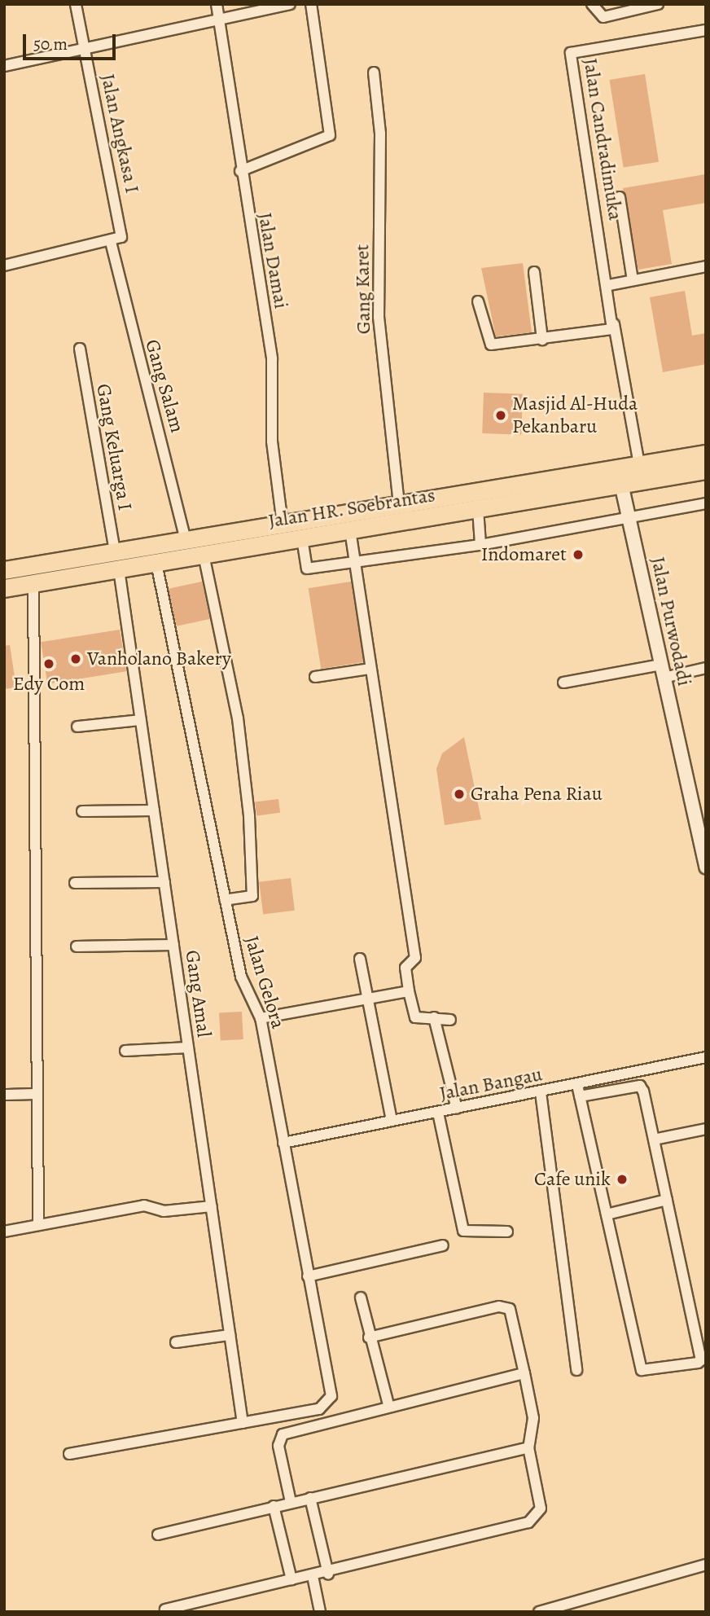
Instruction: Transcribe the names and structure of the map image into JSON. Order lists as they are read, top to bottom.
{
  "streets": {
    "main road": ["Jalan HR. Soebrantas"],
    "street": [
      "Jalan Angkasa I",
      "Jalan Candradimuka",
      "Jalan Damai",
      "Gang Karet",
      "Gang Salam",
      "Gang Keluarga I",
      "Jalan Purwodadi",
      "Jalan Gelora",
      "Gang Amal",
      "Jalan Bangau"
    ]
  },
  "crossings": [
    ["Jalan Angkasa I", "Gang Salam"],
    ["Jalan Candradimuka", "Jalan HR. Soebrantas"],
    ["Jalan Damai", "Jalan HR. Soebrantas"],
    ["Gang Karet", "Jalan HR. Soebrantas"],
    ["Gang Salam", "Jalan HR. Soebrantas"],
    ["Gang Keluarga I", "Jalan HR. Soebrantas"],
    ["Jalan HR. Soebrantas", "Jalan Purwodadi"],
    ["Jalan HR. Soebrantas", "Jalan Gelora"],
    ["Jalan HR. Soebrantas", "Gang Amal"],
    ["Jalan Gelora", "Gang Amal"],
    ["Jalan Gelora", "Jalan Bangau"]
  ],
  "places": [
    "Masjid Al-Huda Pekanbaru",
    "Indomaret",
    "Vanholano Bakery",
    "Edy Com",
    "Graha Pena Riau",
    "Cafe unik"
  ],
  "scale_bar": "50 m"
}
